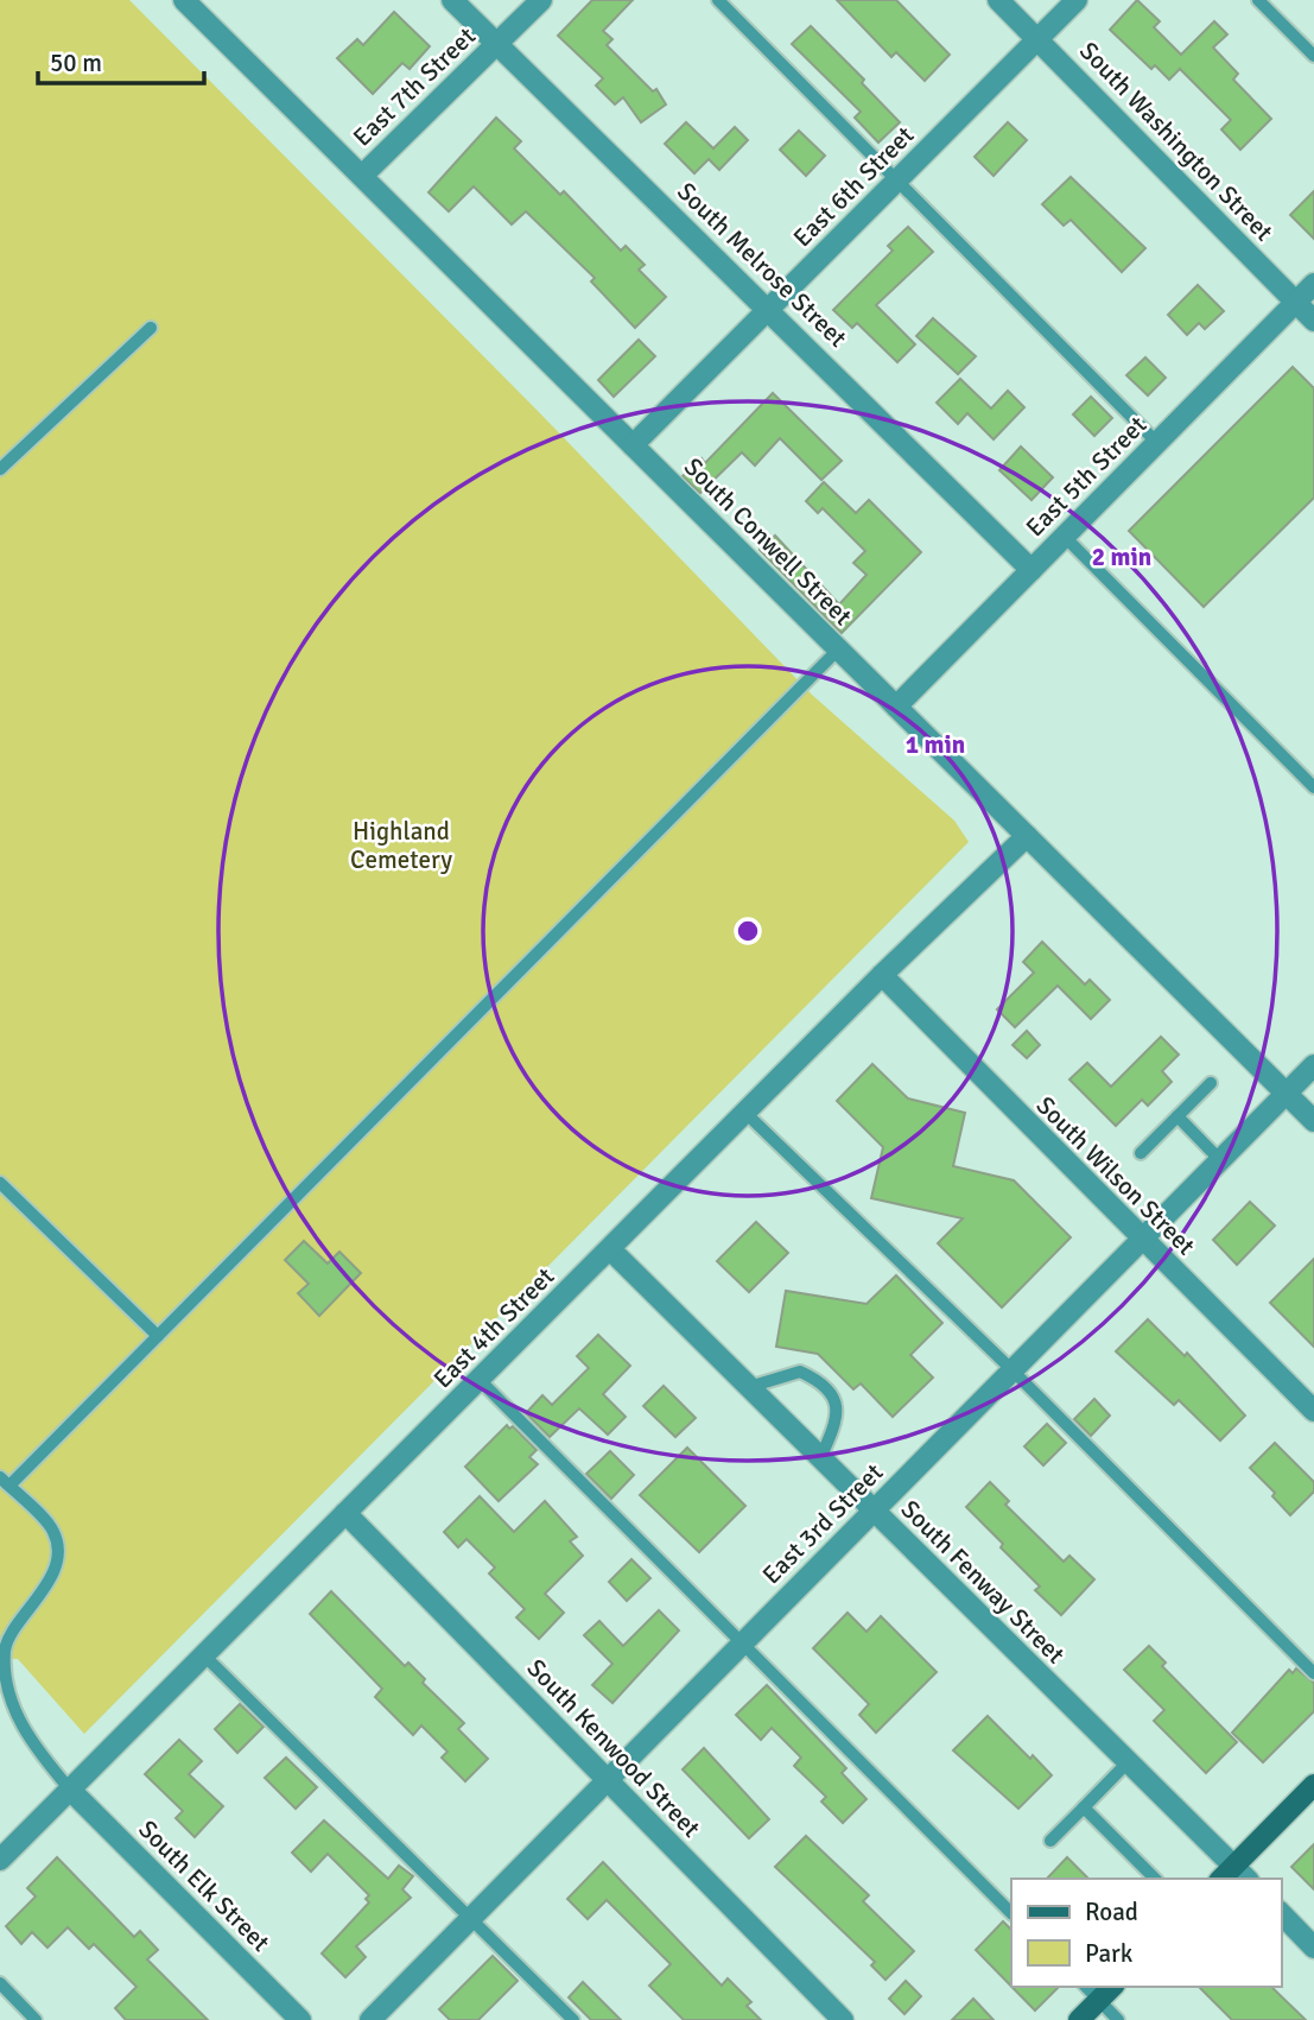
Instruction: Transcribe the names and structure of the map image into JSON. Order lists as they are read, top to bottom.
{
  "streets": {
    "street": [
      "East 7th Street",
      "South Washington Street",
      "East 6th Street",
      "South Melrose Street",
      "East 5th Street",
      "South Conwell Street",
      "South Wilson Street",
      "East 4th Street",
      "East 3rd Street",
      "South Fenway Street",
      "South Kenwood Street",
      "South Elk Street"
    ]
  },
  "crossings": [
    ["East 7th Street", "South Melrose Street"],
    ["East 7th Street", "South Conwell Street"],
    ["South Washington Street", "East 6th Street"],
    ["South Washington Street", "East 5th Street"],
    ["East 6th Street", "South Melrose Street"],
    ["East 6th Street", "South Conwell Street"],
    ["South Melrose Street", "East 5th Street"],
    ["East 5th Street", "South Conwell Street"],
    ["South Conwell Street", "East 4th Street"],
    ["South Conwell Street", "East 3rd Street"],
    ["South Wilson Street", "East 4th Street"],
    ["South Wilson Street", "East 3rd Street"],
    ["East 4th Street", "South Fenway Street"],
    ["East 4th Street", "South Kenwood Street"],
    ["East 4th Street", "South Elk Street"],
    ["East 3rd Street", "South Fenway Street"],
    ["East 3rd Street", "South Kenwood Street"]
  ],
  "parks": ["Highland Cemetery"],
  "legend": ["Road", "Park"],
  "scale_bar": "50 m",
  "rings": ["2 min", "1 min"]
}
